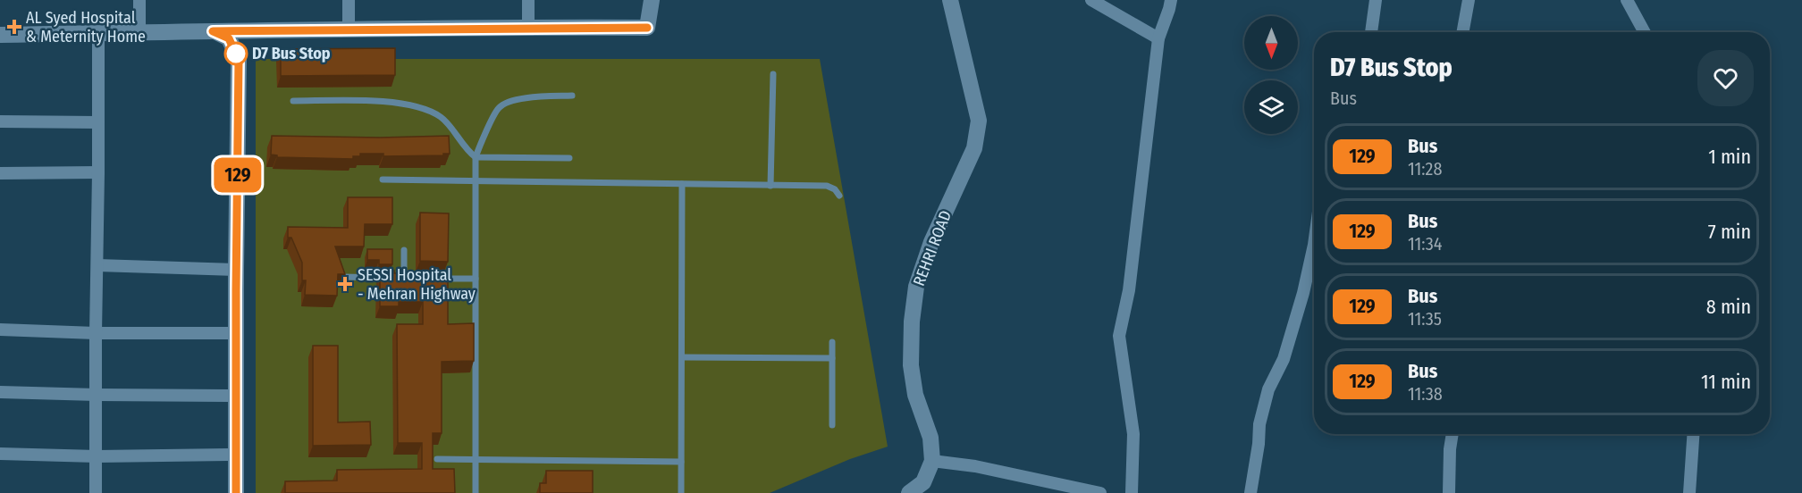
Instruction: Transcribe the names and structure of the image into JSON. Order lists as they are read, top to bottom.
{
  "streets": {
    "street": ["REHRI ROAD"]
  },
  "places": {
    "health": ["AL Syed Hospital & Meternity Home", "SESSI Hospital - Mehran Highway"],
    "other": ["D7 Bus Stop"]
  },
  "lines": ["bus line 129"],
  "north": "bottom",
  "page": {
    "on_map": "129",
    "heading": ["D7 Bus Stop", "Bus"],
    "list": [
      {
        "mark": "129",
        "name": "Bus",
        "note": "11:28",
        "value": "1 min"
      },
      {
        "mark": "129",
        "name": "Bus",
        "note": "11:34",
        "value": "7 min"
      },
      {
        "mark": "129",
        "name": "Bus",
        "note": "11:35",
        "value": "8 min"
      },
      {
        "mark": "129",
        "name": "Bus",
        "note": "11:38",
        "value": "11 min"
      }
    ]
  }
}
